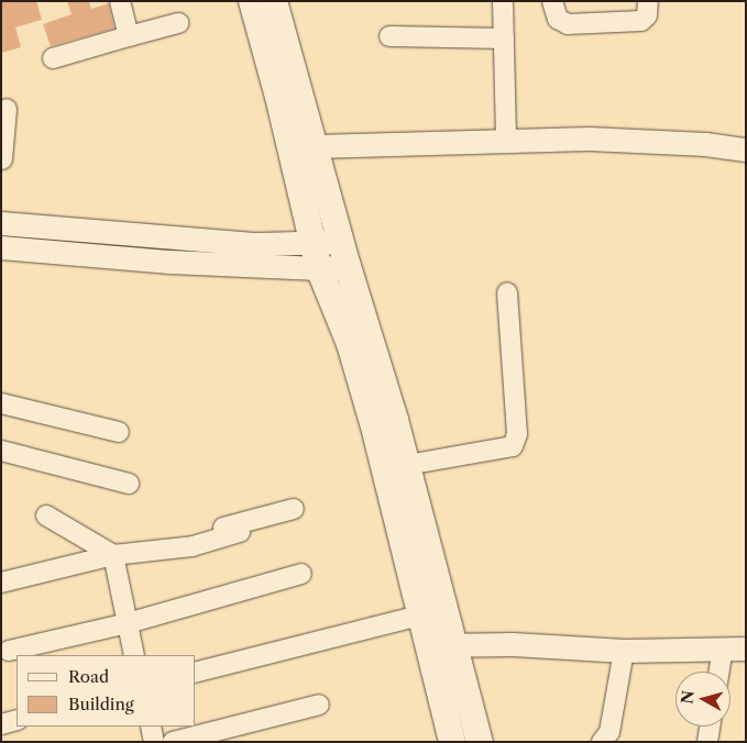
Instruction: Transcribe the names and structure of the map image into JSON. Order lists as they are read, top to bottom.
{
  "legend": ["Road", "Building"],
  "north": "left"
}
